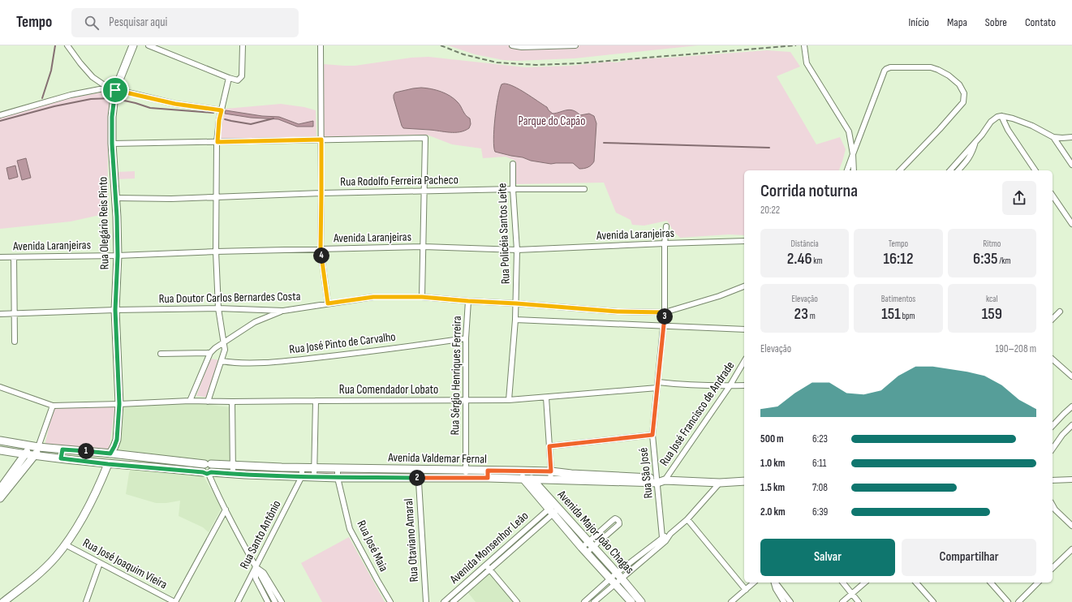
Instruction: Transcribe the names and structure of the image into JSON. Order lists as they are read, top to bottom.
{
  "streets": {
    "street": [
      "Rua Rodolfo Ferreira Pacheco",
      "Rua Olegário Reis Pinto",
      "Rua Policéia Santos Leite",
      "Avenida Laranjeiras",
      "Rua Doutor Carlos Bernardes Costa",
      "Rua José Pinto de Carvalho",
      "Rua Sérgio Henriques Ferreira",
      "Rua Comendador Lobato",
      "Rua José Francisco de Andrade",
      "Avenida Valdemar Fernal",
      "Rua São José",
      "Avenida Major João Chagas",
      "Rua Santo Antônio",
      "Rua Otaviano Amaral",
      "Rua José Maia",
      "Avenida Monsenhor Leão",
      "Rua José Joaquim Vieira"
    ]
  },
  "crossings": [
    ["Rua Rodolfo Ferreira Pacheco", "Rua Olegário Reis Pinto"],
    ["Rua Rodolfo Ferreira Pacheco", "Rua Policéia Santos Leite"],
    ["Rua Olegário Reis Pinto", "Avenida Laranjeiras"],
    ["Rua Olegário Reis Pinto", "Rua Doutor Carlos Bernardes Costa"],
    ["Rua Olegário Reis Pinto", "Rua Comendador Lobato"],
    ["Rua Olegário Reis Pinto", "Avenida Valdemar Fernal"],
    ["Rua Policéia Santos Leite", "Avenida Laranjeiras"],
    ["Rua Policéia Santos Leite", "Rua Doutor Carlos Bernardes Costa"],
    ["Rua Policéia Santos Leite", "Rua Comendador Lobato"],
    ["Avenida Laranjeiras", "Rua São José"],
    ["Rua Doutor Carlos Bernardes Costa", "Rua Sérgio Henriques Ferreira"],
    ["Rua Doutor Carlos Bernardes Costa", "Rua São José"],
    ["Rua José Pinto de Carvalho", "Rua Sérgio Henriques Ferreira"],
    ["Rua Sérgio Henriques Ferreira", "Rua Comendador Lobato"],
    ["Rua Sérgio Henriques Ferreira", "Avenida Valdemar Fernal"],
    ["Rua Comendador Lobato", "Rua São José"],
    ["Rua José Francisco de Andrade", "Avenida Valdemar Fernal"],
    ["Rua José Francisco de Andrade", "Rua São José"],
    ["Avenida Valdemar Fernal", "Rua São José"],
    ["Avenida Valdemar Fernal", "Avenida Major João Chagas"],
    ["Avenida Valdemar Fernal", "Rua Santo Antônio"],
    ["Avenida Valdemar Fernal", "Rua Otaviano Amaral"],
    ["Avenida Valdemar Fernal", "Rua José Maia"],
    ["Avenida Major João Chagas", "Avenida Monsenhor Leão"]
  ],
  "parks": ["Parque do Capão"],
  "page": {
    "header": "Tempo",
    "search": "Pesquisar aqui",
    "nav": [
      "Início",
      "Mapa",
      "Sobre",
      "Contato"
    ],
    "heading": ["Corrida noturna", "20:22"],
    "stats": [
      ["Distância", "2.46 km"],
      ["Tempo", "16:12"],
      ["Ritmo", "6:35 /km"],
      ["Elevação", "23 m"],
      ["Batimentos", "151 bpm"],
      ["kcal", "159"]
    ],
    "pins": [
      "4",
      "3",
      "1",
      "2"
    ],
    "chart": ["Elevação", "190–208 m"],
    "list": [
      {
        "name": "500 m",
        "note": "6:23"
      },
      {
        "name": "1.0 km",
        "note": "6:11"
      },
      {
        "name": "1.5 km",
        "note": "7:08"
      },
      {
        "name": "2.0 km",
        "note": "6:39"
      }
    ],
    "buttons": ["Salvar", "Compartilhar"]
  }
}
